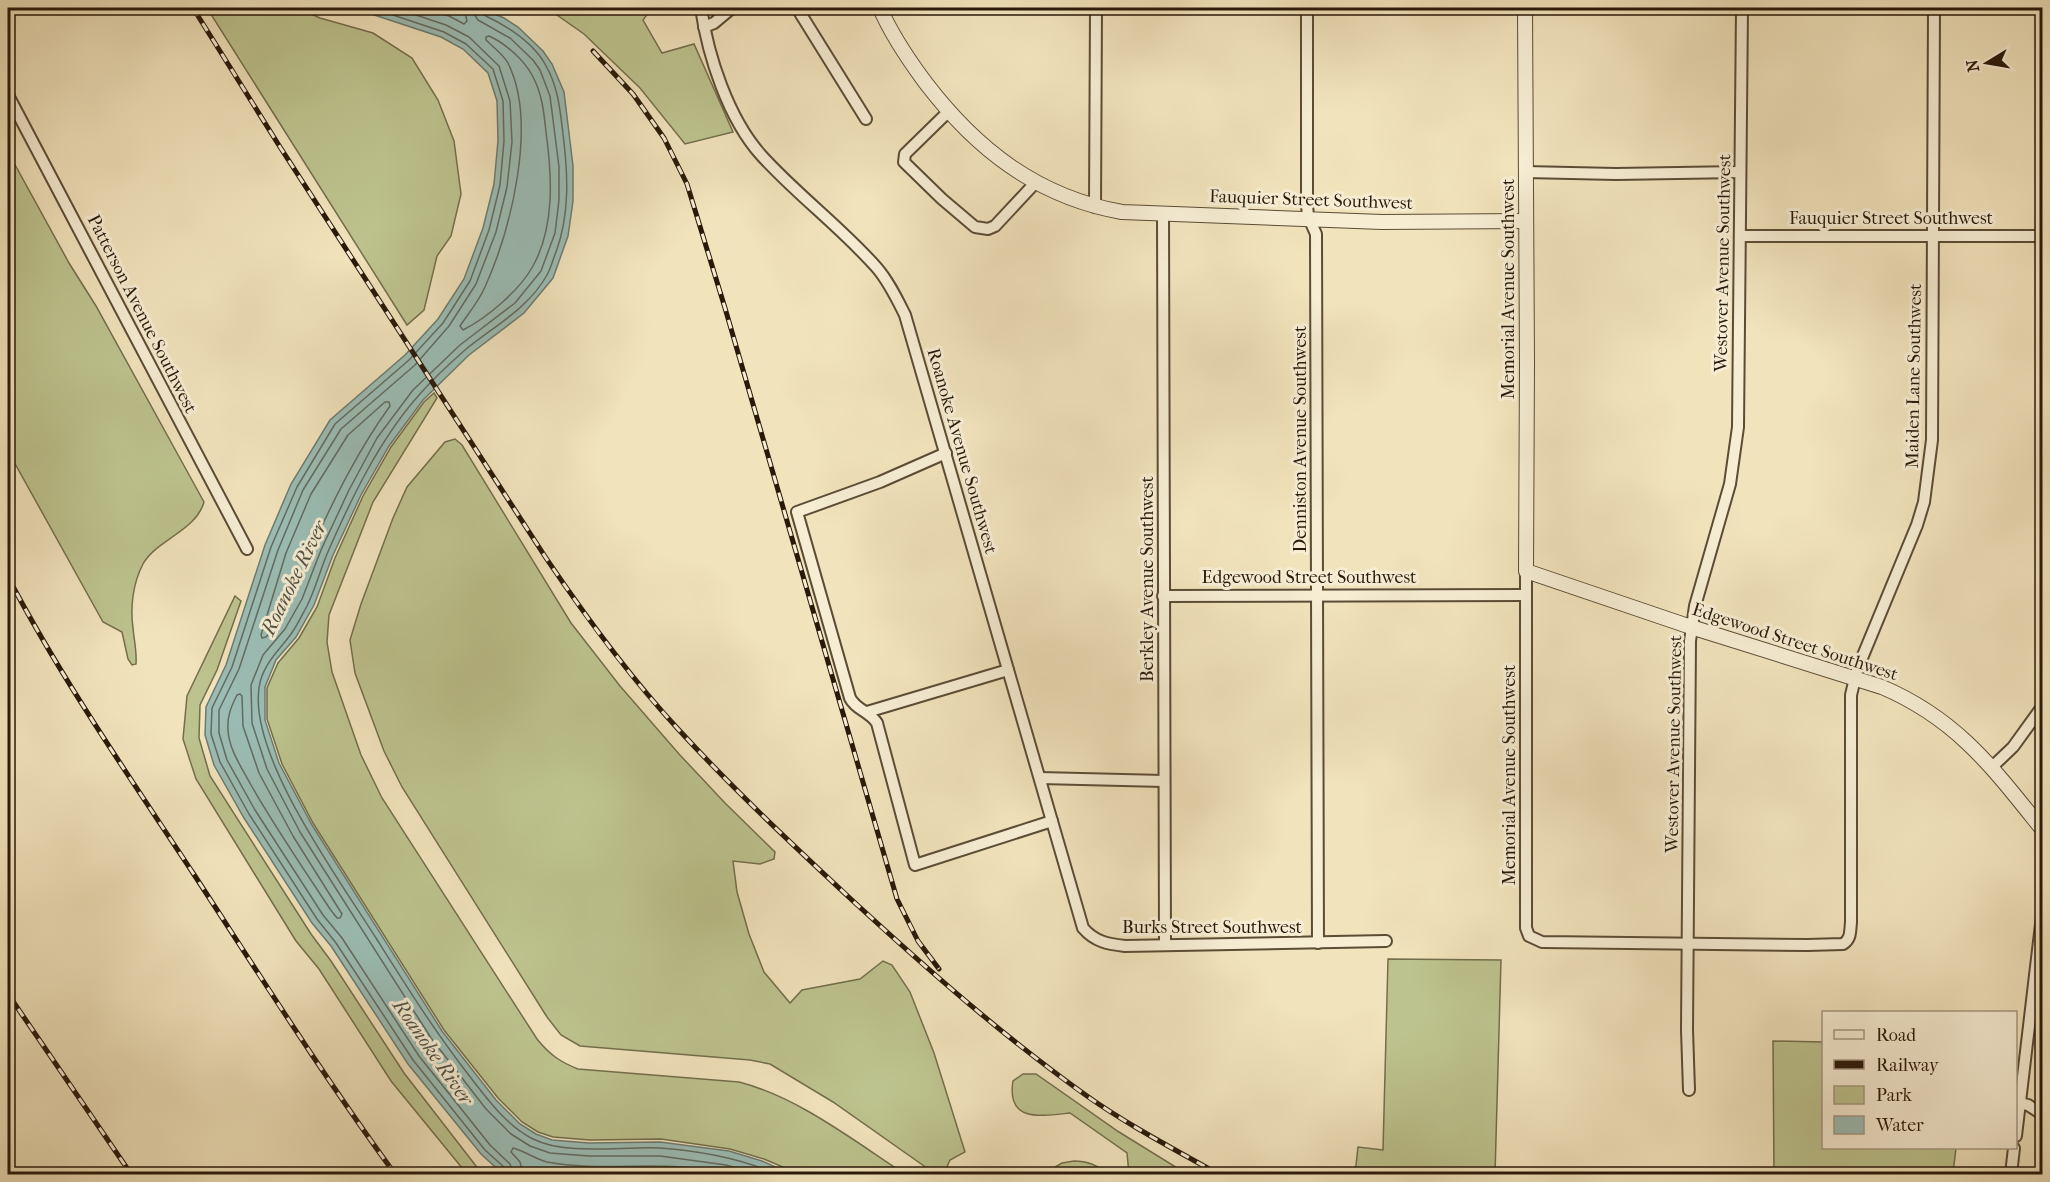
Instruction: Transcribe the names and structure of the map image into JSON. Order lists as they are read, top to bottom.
{
  "streets": {
    "street": [
      "Fauquier Street Southwest",
      "Westover Avenue Southwest",
      "Memorial Avenue Southwest",
      "Patterson Avenue Southwest",
      "Maiden Lane Southwest",
      "Denniston Avenue Southwest",
      "Roanoke Avenue Southwest",
      "Edgewood Street Southwest",
      "Berkley Avenue Southwest",
      "Burks Street Southwest"
    ]
  },
  "crossings": [
    ["Fauquier Street Southwest", "Westover Avenue Southwest"],
    ["Fauquier Street Southwest", "Memorial Avenue Southwest"],
    ["Fauquier Street Southwest", "Maiden Lane Southwest"],
    ["Fauquier Street Southwest", "Denniston Avenue Southwest"],
    ["Fauquier Street Southwest", "Berkley Avenue Southwest"],
    ["Westover Avenue Southwest", "Memorial Avenue Southwest"],
    ["Westover Avenue Southwest", "Maiden Lane Southwest"],
    ["Westover Avenue Southwest", "Edgewood Street Southwest"],
    ["Memorial Avenue Southwest", "Maiden Lane Southwest"],
    ["Memorial Avenue Southwest", "Edgewood Street Southwest"],
    ["Maiden Lane Southwest", "Edgewood Street Southwest"],
    ["Denniston Avenue Southwest", "Edgewood Street Southwest"],
    ["Denniston Avenue Southwest", "Burks Street Southwest"],
    ["Roanoke Avenue Southwest", "Burks Street Southwest"],
    ["Edgewood Street Southwest", "Berkley Avenue Southwest"],
    ["Berkley Avenue Southwest", "Burks Street Southwest"]
  ],
  "water": ["Roanoke River"],
  "legend": [
    "Road",
    "Railway",
    "Park",
    "Water"
  ],
  "north": "left"
}
